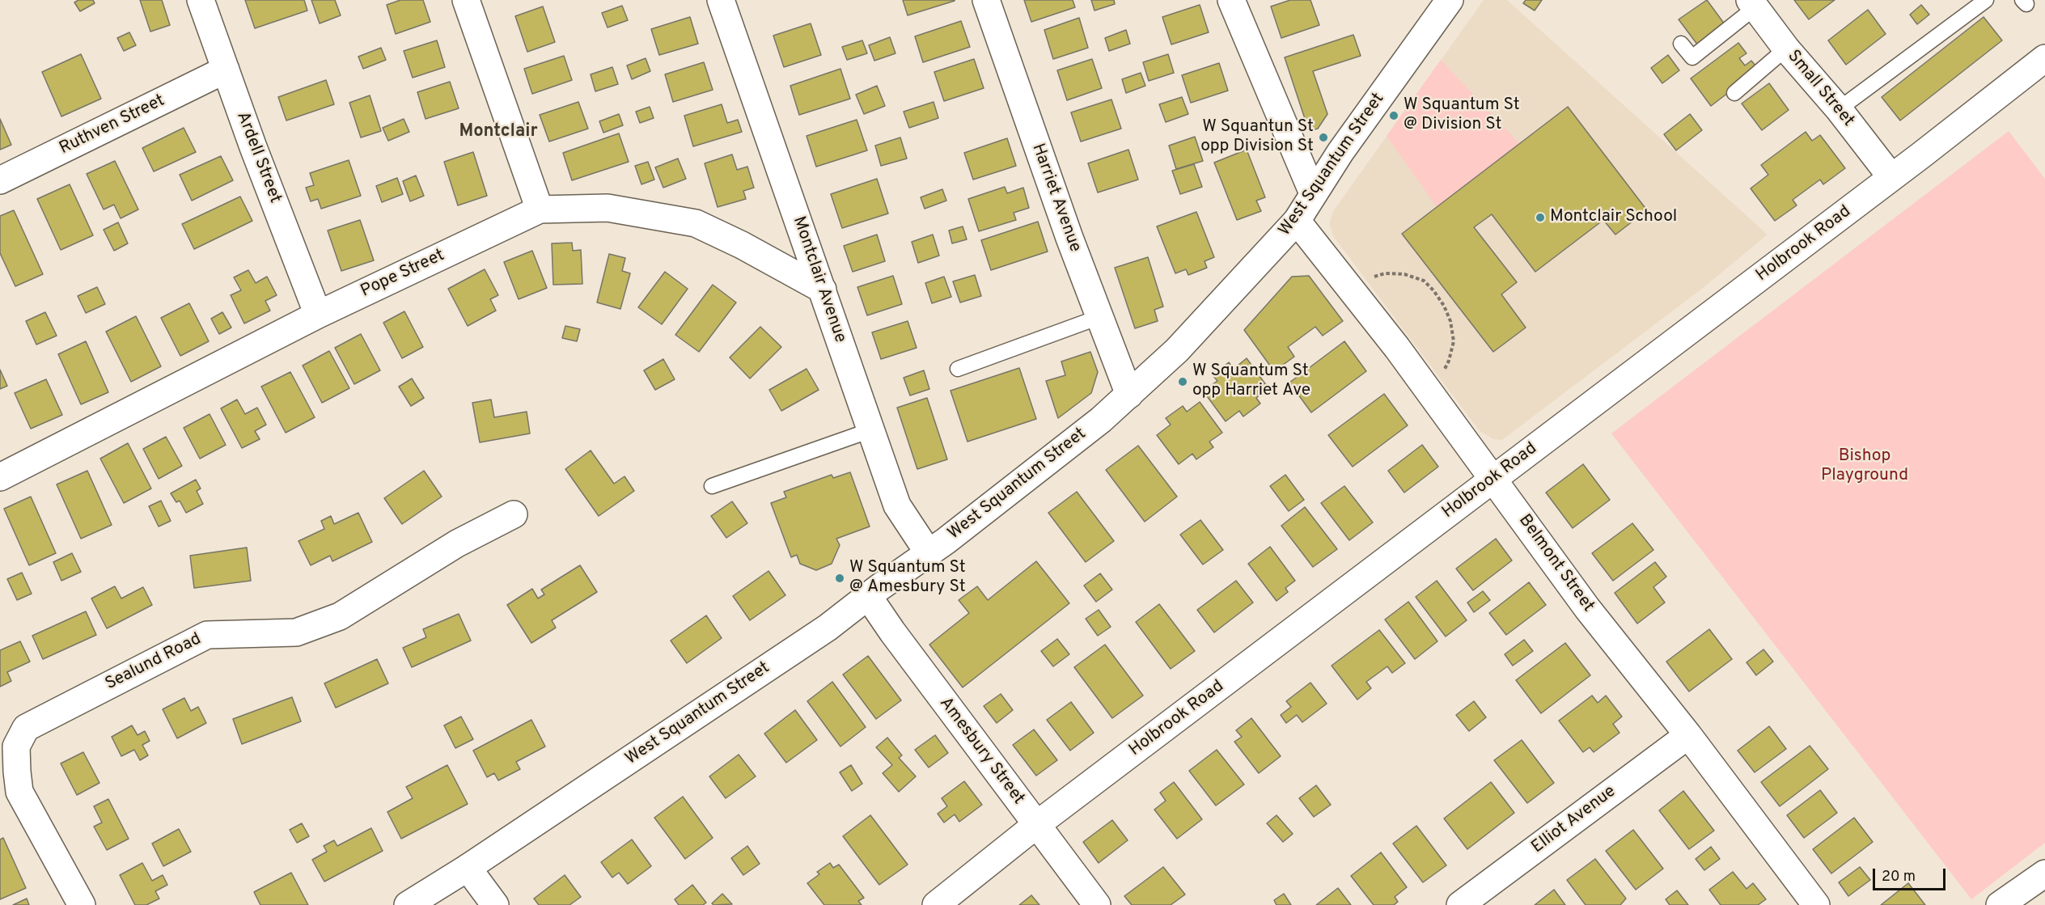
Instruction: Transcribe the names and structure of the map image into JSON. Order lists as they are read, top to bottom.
{
  "streets": {
    "street": [
      "Small Street",
      "Ruthven Street",
      "Ardell Street",
      "West Squantum Street",
      "Harriet Avenue",
      "Holbrook Road",
      "Pope Street",
      "Montclair Avenue",
      "Belmont Street",
      "Sealund Road",
      "Amesbury Street",
      "Elliot Avenue"
    ]
  },
  "crossings": [
    ["Small Street", "Holbrook Road"],
    ["Ruthven Street", "Ardell Street"],
    ["Ardell Street", "Pope Street"],
    ["West Squantum Street", "Harriet Avenue"],
    ["West Squantum Street", "Montclair Avenue"],
    ["West Squantum Street", "Belmont Street"],
    ["West Squantum Street", "Amesbury Street"],
    ["Holbrook Road", "Belmont Street"],
    ["Holbrook Road", "Amesbury Street"],
    ["Pope Street", "Montclair Avenue"],
    ["Belmont Street", "Elliot Avenue"]
  ],
  "districts": ["Montclair"],
  "parks": ["Bishop Playground"],
  "places": [
    "W Squantum St @ Division St",
    "W Squantun St opp Division St",
    "Montclair School",
    "W Squantum St opp Harriet Ave",
    "W Squantum St @ Amesbury St"
  ],
  "scale_bar": "20 m"
}
